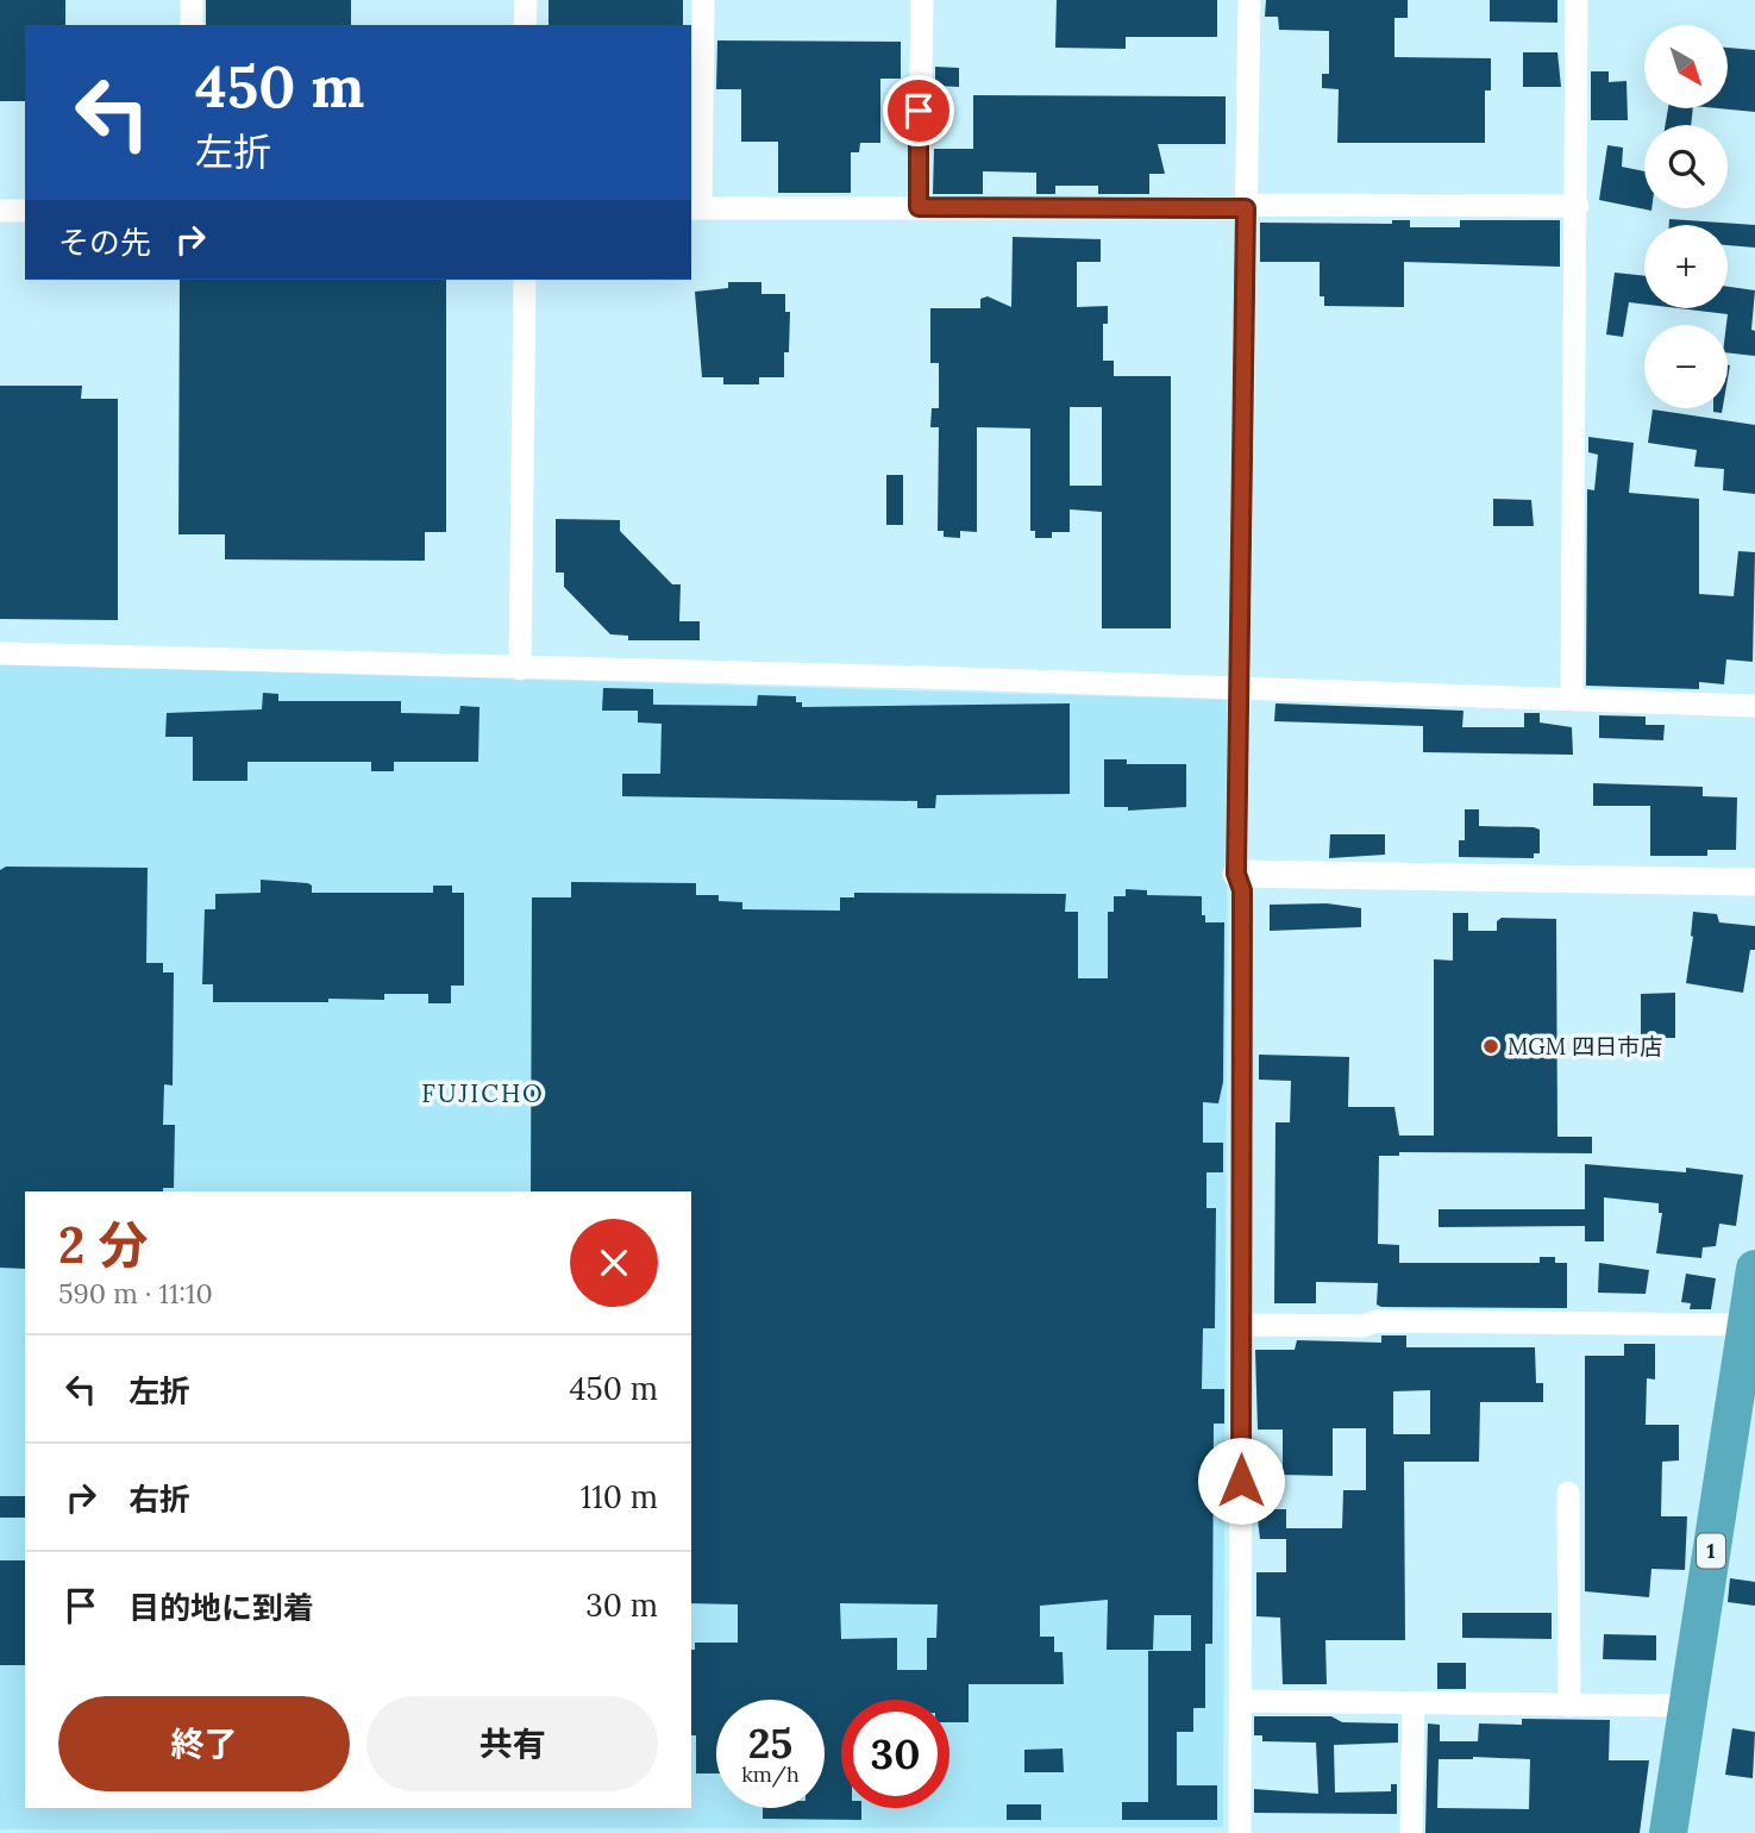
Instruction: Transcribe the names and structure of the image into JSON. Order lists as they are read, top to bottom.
{
  "streets": {
    "highway": ["1"]
  },
  "districts": ["FUJICHO"],
  "places": ["MGM 四日市店"],
  "north": "bottom right",
  "page": {
    "map_buttons": ["+", "−"],
    "turn": ["450 m", "左折"],
    "then": "その先",
    "heading": ["2 分", "590 m · 11:10"],
    "list": [
      {
        "name": "左折",
        "value": "450 m"
      },
      {
        "name": "右折",
        "value": "110 m"
      },
      {
        "name": "目的地に到着",
        "value": "30 m"
      }
    ],
    "buttons": ["終了", "共有"],
    "speed": "25 km/h",
    "limit": "30"
  }
}
